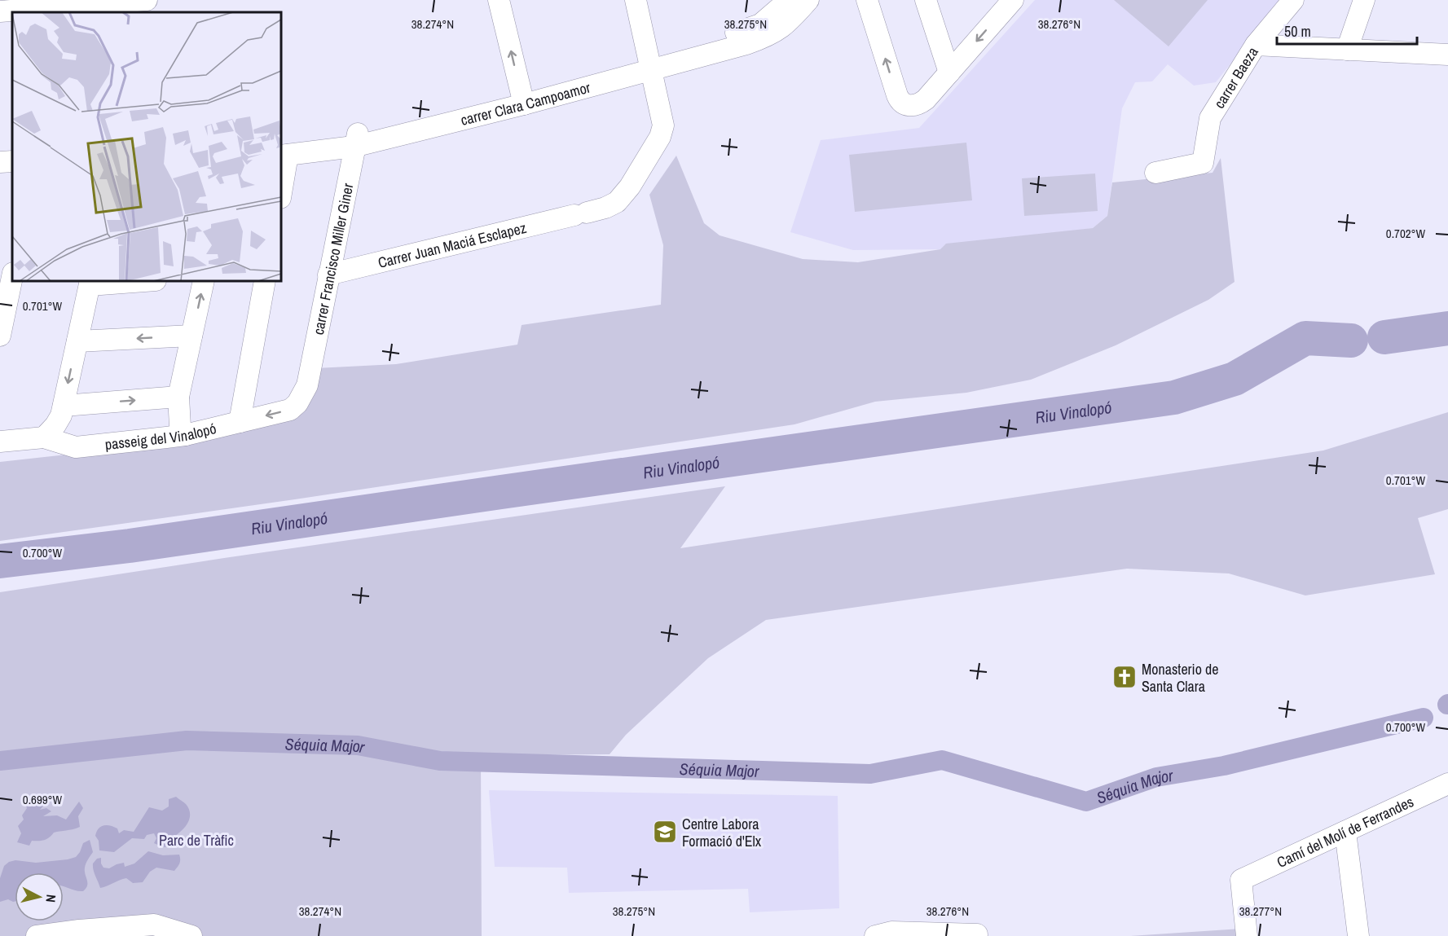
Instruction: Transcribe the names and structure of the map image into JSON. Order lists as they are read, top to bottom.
{
  "streets": {
    "street": [
      "carrer Baeza",
      "carrer Clara Campoamor",
      "Carrer Juan Maciá Esclapez",
      "carrer Francisco Miller Giner",
      "passeig del Vinalopó",
      "Camí del Molí de Ferrandes"
    ]
  },
  "crossings": [
    ["carrer Clara Campoamor", "Carrer Juan Maciá Esclapez"],
    ["carrer Clara Campoamor", "carrer Francisco Miller Giner"],
    ["Carrer Juan Maciá Esclapez", "carrer Francisco Miller Giner"],
    ["carrer Francisco Miller Giner", "passeig del Vinalopó"]
  ],
  "water": ["Riu Vinalopó", "Séquia Major"],
  "parks": ["Parc de Tràfic"],
  "places": {
    "church": ["Monasterio de Santa Clara"],
    "school or university": ["Centre Labora Formació d'Elx"]
  },
  "scale_bar": "50 m",
  "north": "right",
  "coordinates": [
    "38.274°N",
    "38.275°N",
    "38.276°N",
    "0.702°W",
    "0.701°W",
    "0.700°W",
    "0.699°W",
    "38.277°N"
  ]
}
